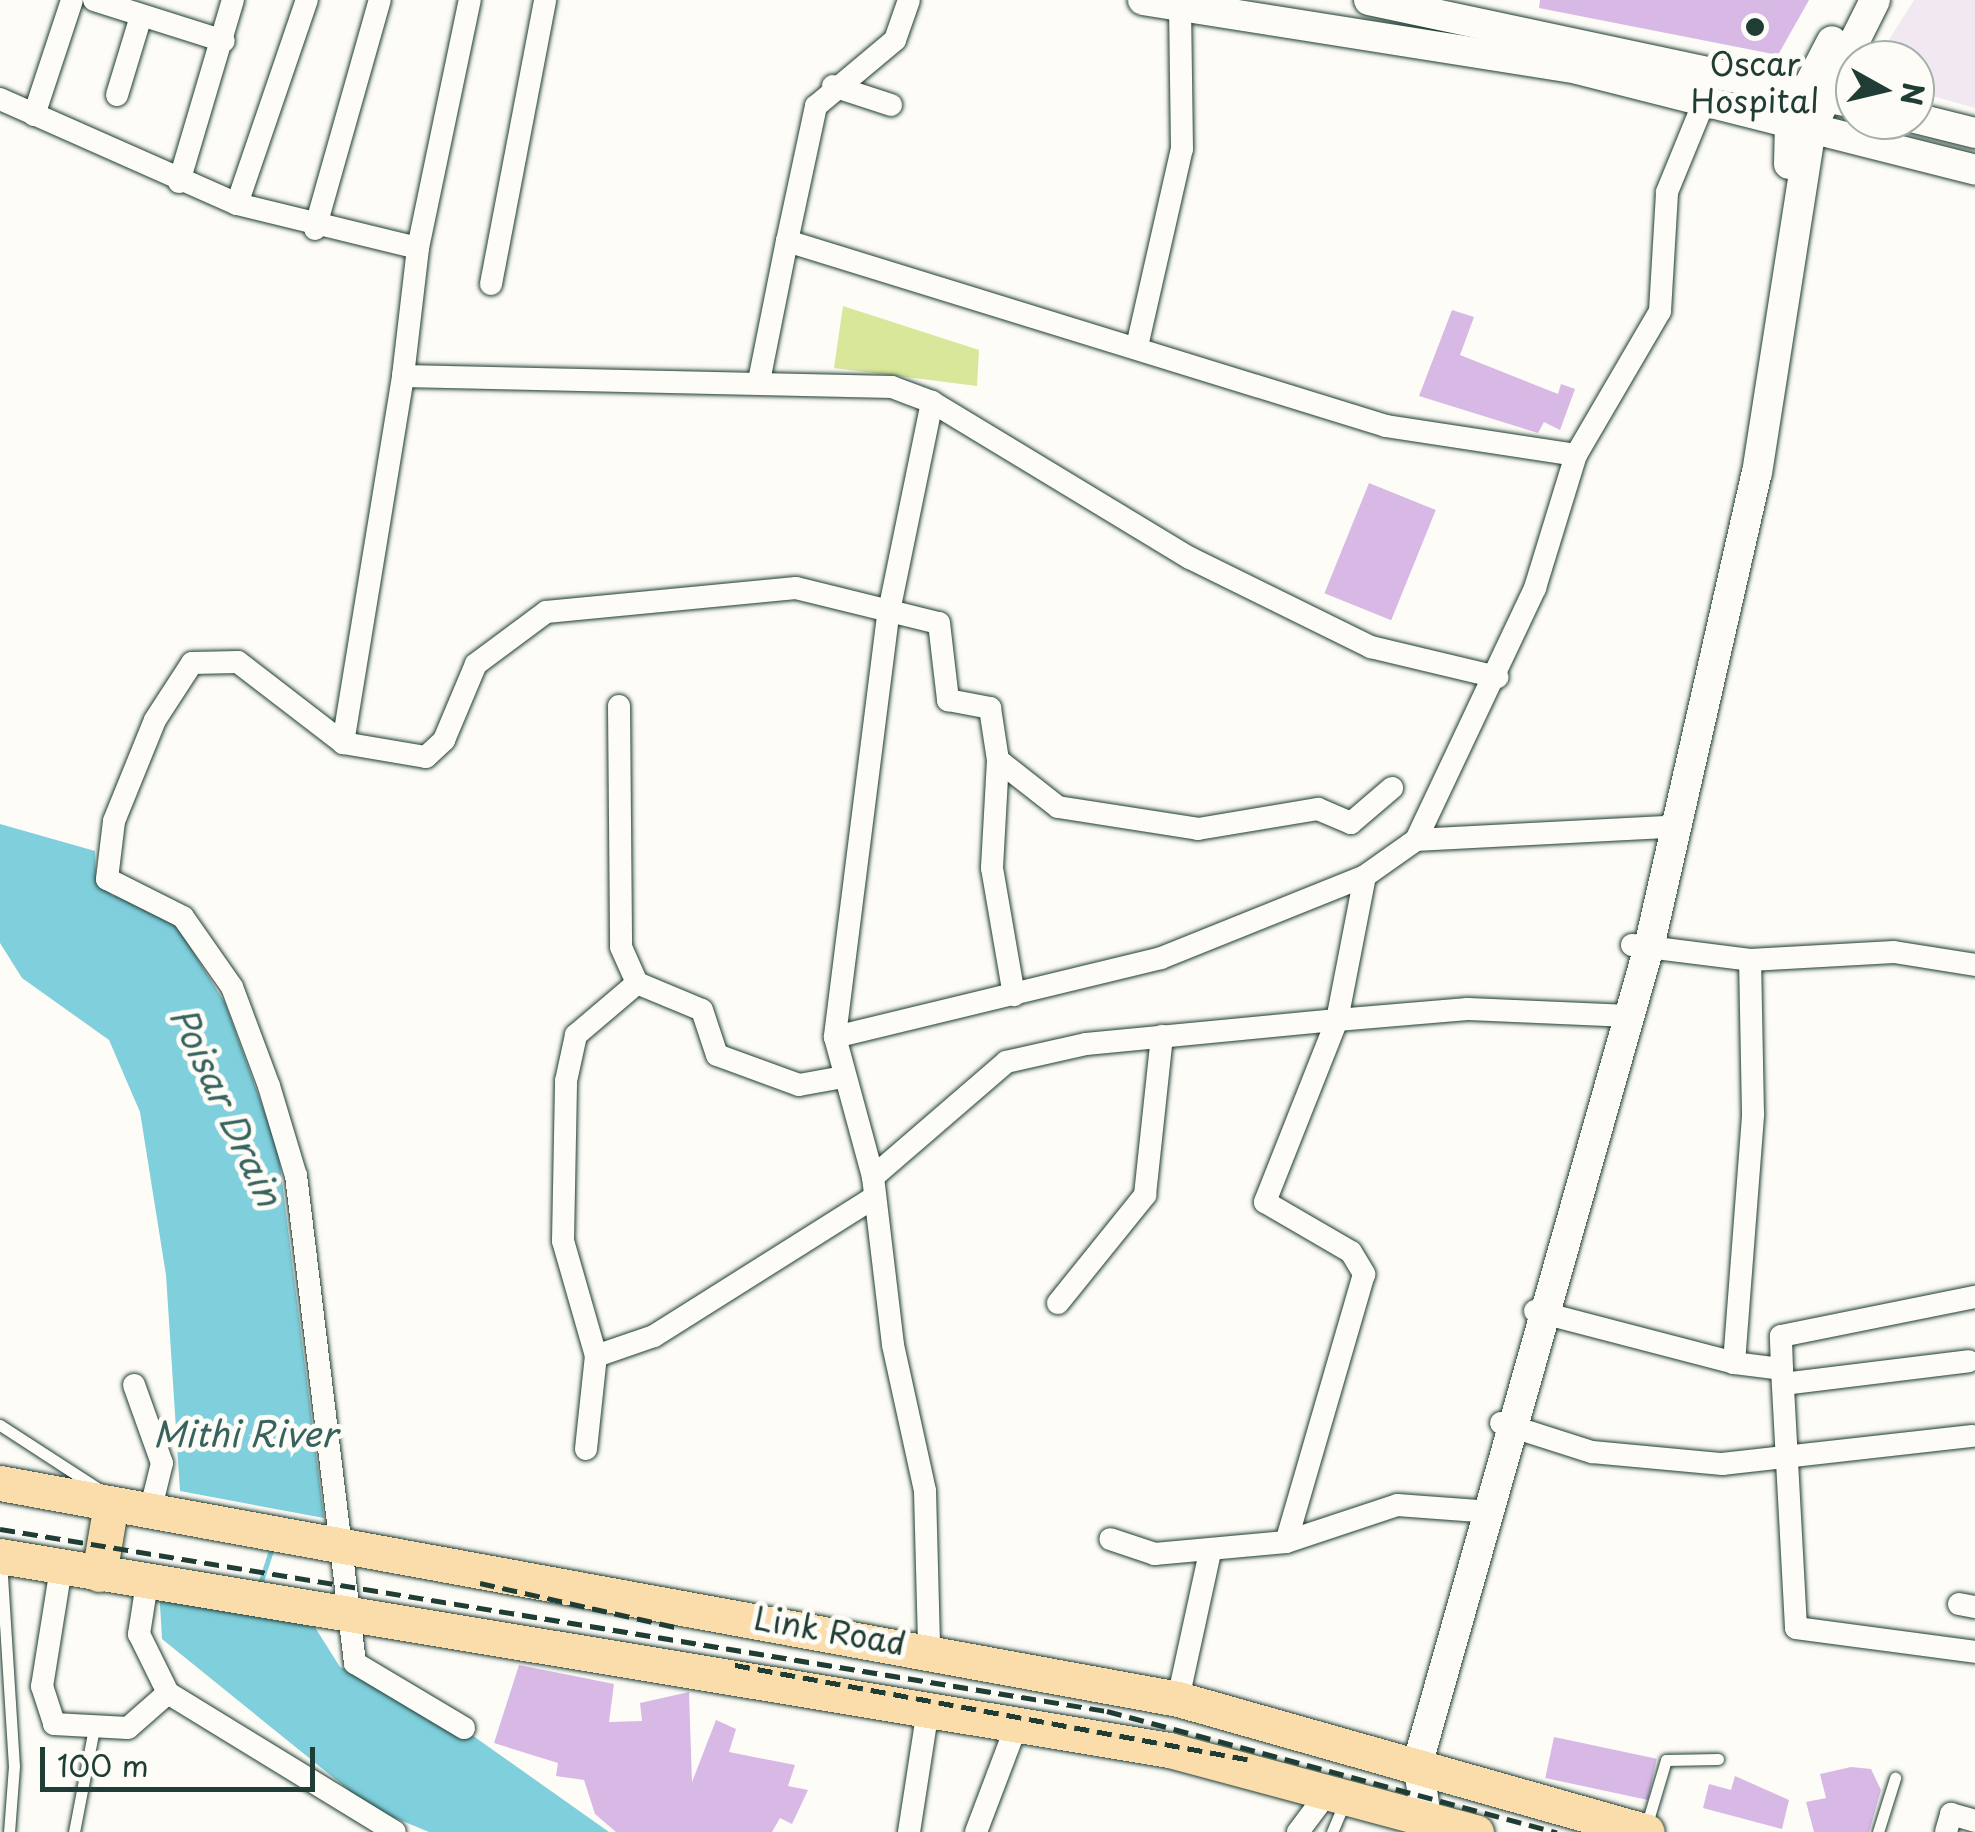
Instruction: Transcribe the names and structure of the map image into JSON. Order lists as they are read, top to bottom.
{
  "streets": {
    "main road": ["Link Road"]
  },
  "water": ["Poisar Drain", "Mithi River"],
  "places": ["Oscar Hospital"],
  "scale_bar": "100 m",
  "north": "right"
}
